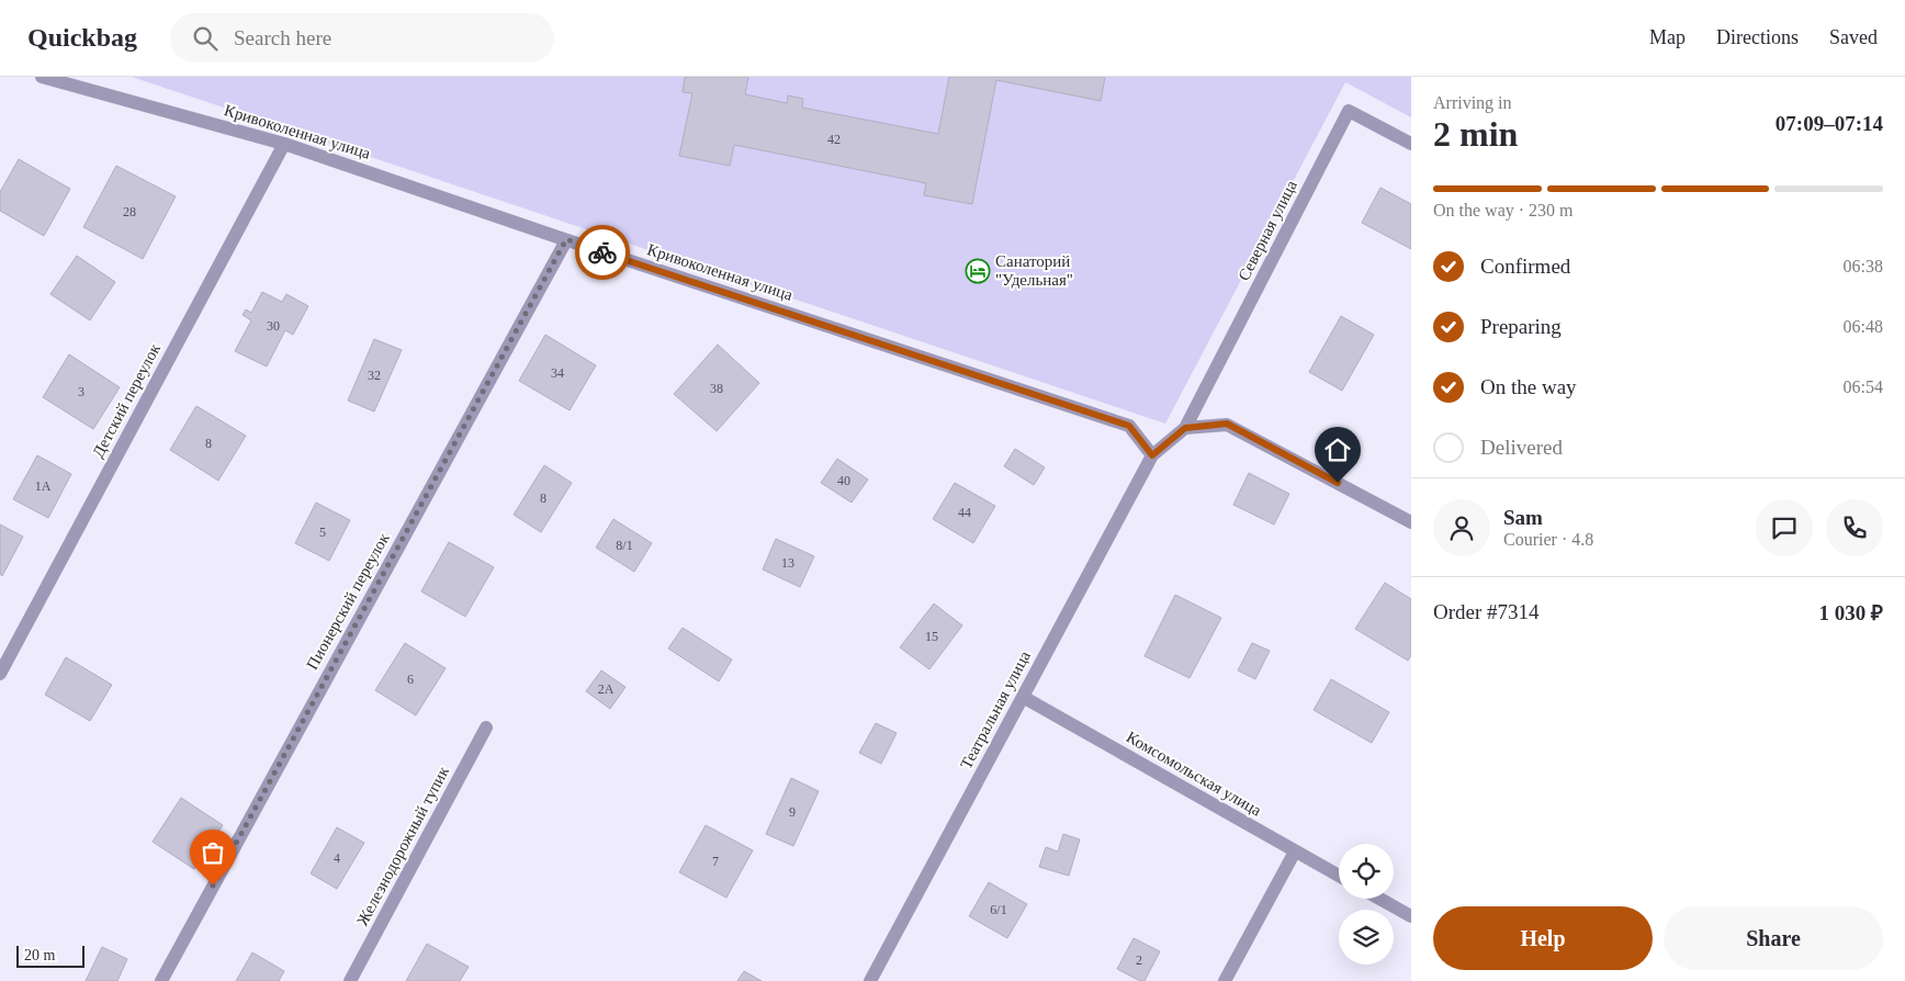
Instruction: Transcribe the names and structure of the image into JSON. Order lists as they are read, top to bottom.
{
  "streets": {
    "street": [
      "Кривоколенная улица",
      "Северная улица",
      "Детский переулок",
      "Пионерский переулок",
      "Театральная улица",
      "Комсомольская улица",
      "Железнодорожный тупик"
    ]
  },
  "crossings": [
    ["Кривоколенная улица", "Детский переулок"],
    ["Кривоколенная улица", "Пионерский переулок"],
    ["Кривоколенная улица", "Театральная улица"],
    ["Театральная улица", "Комсомольская улица"]
  ],
  "places": {
    "hotel": ["Санаторий \"Удельная\""]
  },
  "house_numbers": [
    "42",
    "28",
    "30",
    "34",
    "32",
    "38",
    "3",
    "8",
    "40",
    "1А",
    "8",
    "44",
    "5",
    "8/1",
    "13",
    "15",
    "6",
    "2А",
    "9",
    "4",
    "7",
    "6/1",
    "2"
  ],
  "scale_bar": "20 m",
  "page": {
    "header": "Quickbag",
    "search": "Search here",
    "nav": ["Map", "Directions", "Saved"],
    "heading": ["2 min", "Arriving in", "07:09–07:14"],
    "panel": [
      "Sam",
      "Courier · 4.8",
      "Order #7314",
      "1 030 ₽"
    ],
    "bar": "On the way · 230 m",
    "list": [
      ["Confirmed", "06:38"],
      ["Preparing", "06:48"],
      ["On the way", "06:54"],
      "Delivered"
    ],
    "buttons": ["Help", "Share"],
    "scale": "20 m"
  }
}
